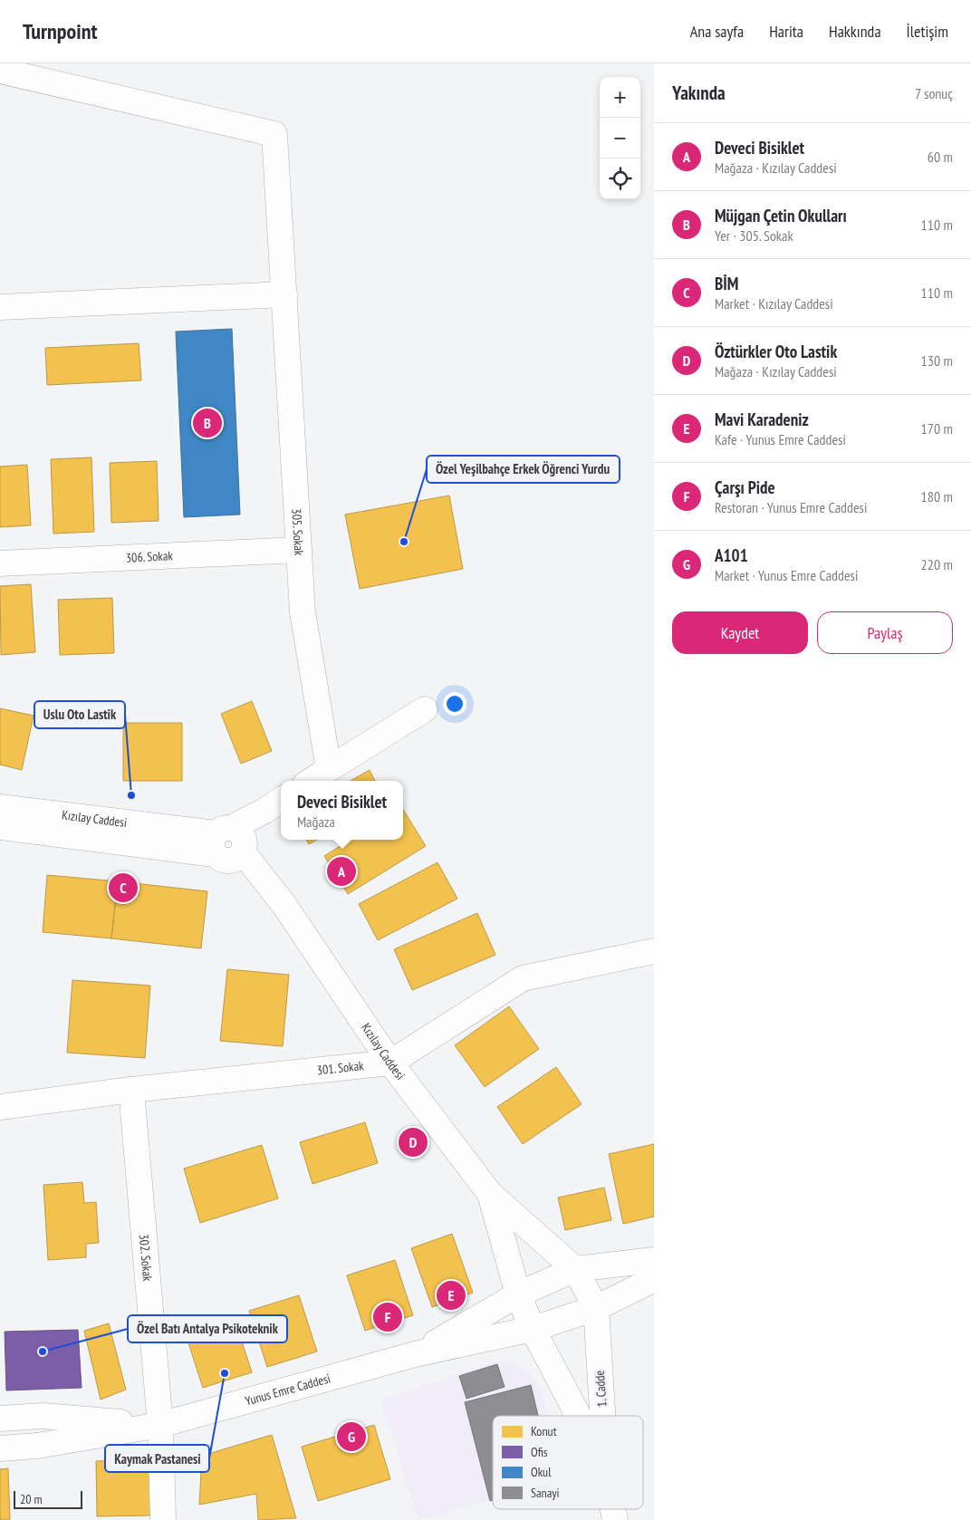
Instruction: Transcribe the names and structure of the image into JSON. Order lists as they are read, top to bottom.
{
  "streets": {
    "street": [
      "305. Sokak",
      "306. Sokak",
      "Kızılay Caddesi",
      "301. Sokak",
      "302. Sokak",
      "1. Cadde",
      "Yunus Emre Caddesi"
    ]
  },
  "crossings": [
    ["305. Sokak", "306. Sokak"],
    ["Kızılay Caddesi", "301. Sokak"],
    ["Kızılay Caddesi", "1. Cadde"],
    ["Kızılay Caddesi", "Yunus Emre Caddesi"],
    ["301. Sokak", "302. Sokak"],
    ["302. Sokak", "Yunus Emre Caddesi"],
    ["1. Cadde", "Yunus Emre Caddesi"]
  ],
  "places": [
    "Özel Yeşilbahçe Erkek Öğrenci Yurdu",
    "Uslu Oto Lastik",
    "Özel Batı Antalya Psikoteknik",
    "Kaymak Pastanesi"
  ],
  "legend": [
    "Konut",
    "Ofis",
    "Okul",
    "Sanayi"
  ],
  "scale_bar": "20 m",
  "page": {
    "header": "Turnpoint",
    "nav": [
      "Ana sayfa",
      "Harita",
      "Hakkında",
      "İletişim"
    ],
    "heading": ["Yakında", "7 sonuç"],
    "map_buttons": ["+", "−"],
    "list": [
      {
        "mark": "A",
        "name": "Deveci Bisiklet",
        "note": "Mağaza · Kızılay Caddesi",
        "value": "60 m"
      },
      {
        "mark": "B",
        "name": "Müjgan Çetin Okulları",
        "note": "Yer · 305. Sokak",
        "value": "110 m"
      },
      {
        "mark": "C",
        "name": "BİM",
        "note": "Market · Kızılay Caddesi",
        "value": "110 m"
      },
      {
        "mark": "D",
        "name": "Öztürkler Oto Lastik",
        "note": "Mağaza · Kızılay Caddesi",
        "value": "130 m"
      },
      {
        "mark": "E",
        "name": "Mavi Karadeniz",
        "note": "Kafe · Yunus Emre Caddesi",
        "value": "170 m"
      },
      {
        "mark": "F",
        "name": "Çarşı Pide",
        "note": "Restoran · Yunus Emre Caddesi",
        "value": "180 m"
      },
      {
        "mark": "G",
        "name": "A101",
        "note": "Market · Yunus Emre Caddesi",
        "value": "220 m"
      }
    ],
    "pins": [
      "B",
      "A",
      "C",
      "D",
      "E",
      "F",
      "G"
    ],
    "buttons": ["Kaydet", "Paylaş"],
    "popup": ["Deveci Bisiklet", "Mağaza"],
    "scale": "20 m"
  }
}
